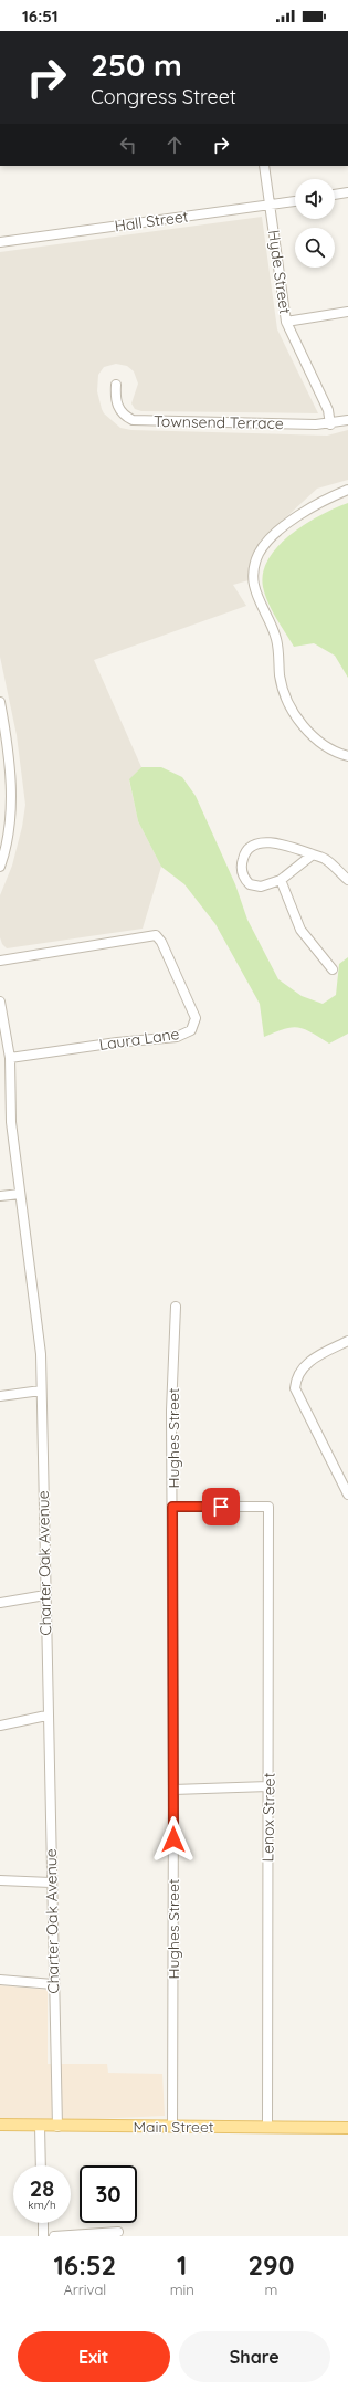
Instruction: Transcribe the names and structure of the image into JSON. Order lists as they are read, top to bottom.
{
  "streets": {
    "main road": ["Main Street"],
    "street": [
      "Hall Street",
      "Hyde Street",
      "Townsend Terrace",
      "Laura Lane",
      "Hughes Street",
      "Charter Oak Avenue",
      "Lenox Street"
    ]
  },
  "crossings": [
    ["Hall Street", "Hyde Street"],
    ["Hyde Street", "Townsend Terrace"],
    ["Laura Lane", "Charter Oak Avenue"],
    ["Hughes Street", "Lenox Street"],
    ["Hughes Street", "Main Street"],
    ["Charter Oak Avenue", "Main Street"],
    ["Lenox Street", "Main Street"]
  ],
  "page": {
    "status": "16:51",
    "turn": ["250 m", "Congress Street"],
    "speed": "28 km/h",
    "limit": "30",
    "eta": [
      "16:52",
      "Arrival",
      "1",
      "min",
      "290",
      "m"
    ],
    "buttons": ["Exit", "Share"]
  }
}
